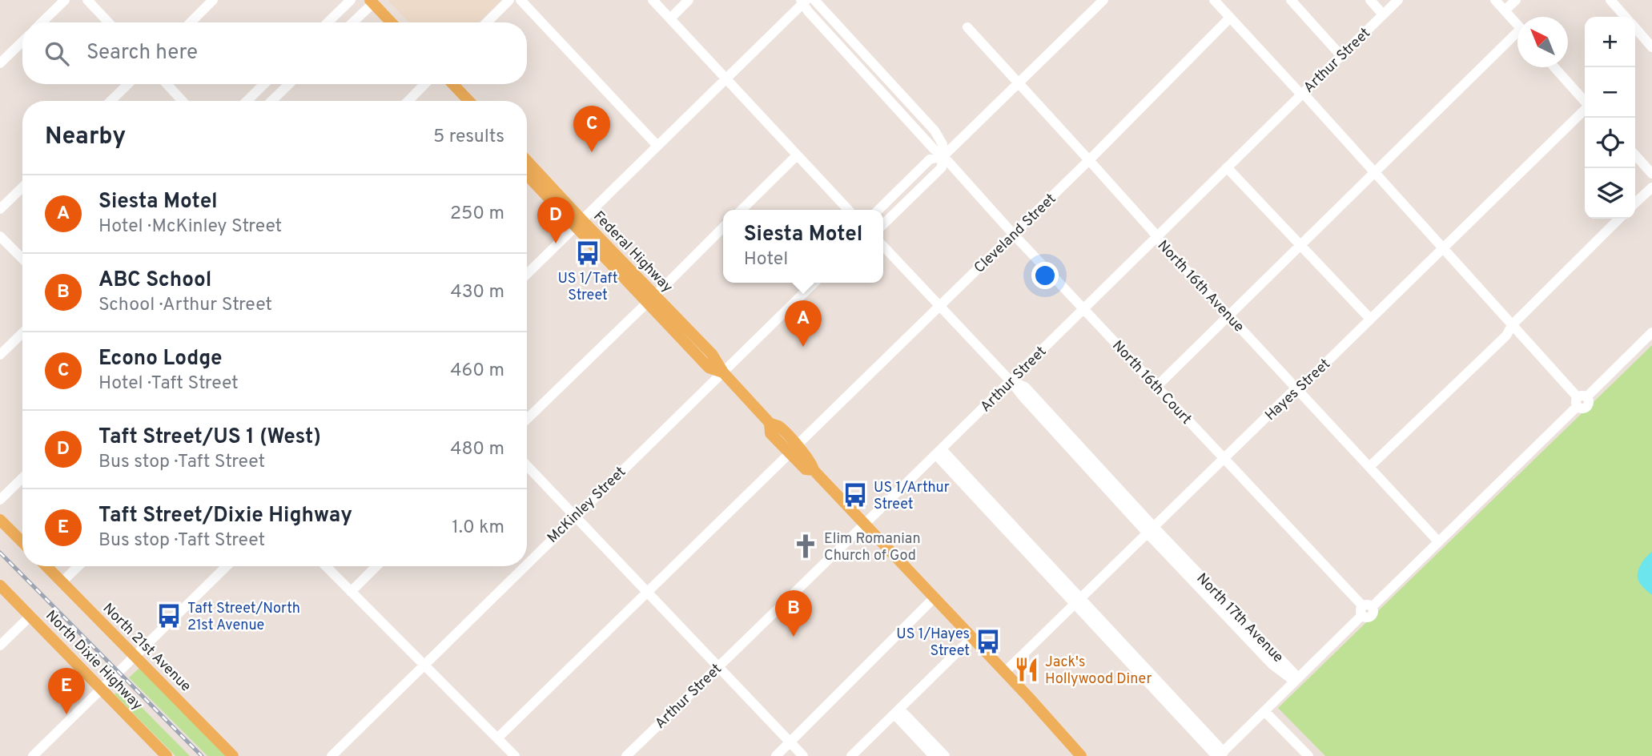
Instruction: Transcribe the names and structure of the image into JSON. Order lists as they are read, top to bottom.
{
  "streets": {
    "main road": ["Federal Highway", "North 21st Avenue", "North Dixie Highway"],
    "street": [
      "Arthur Street",
      "Cleveland Street",
      "North 16th Avenue",
      "North 16th Court",
      "Hayes Street",
      "McKinley Street",
      "North 17th Avenue"
    ]
  },
  "crossings": [
    ["Arthur Street", "Federal Highway"],
    ["Arthur Street", "North 16th Avenue"],
    ["Arthur Street", "North 16th Court"],
    ["Arthur Street", "North 17th Avenue"],
    ["Cleveland Street", "Federal Highway"],
    ["Cleveland Street", "North 16th Avenue"],
    ["Cleveland Street", "North 16th Court"],
    ["Cleveland Street", "North 17th Avenue"],
    ["Federal Highway", "Hayes Street"],
    ["Federal Highway", "McKinley Street"],
    ["North 16th Avenue", "Hayes Street"],
    ["North 16th Court", "Hayes Street"],
    ["Hayes Street", "North 17th Avenue"]
  ],
  "places": {
    "bus stop": [
      "US 1/Taft Street",
      "US 1/Arthur Street",
      "Taft Street/North 21st Avenue",
      "US 1/Hayes Street"
    ],
    "church": ["Elim Romanian Church of God"],
    "restaurant": ["Jack's Hollywood Diner"]
  },
  "north": "top left",
  "page": {
    "map_buttons": ["+", "−"],
    "search": "Search here",
    "heading": ["Nearby", "5 results"],
    "pins": [
      "C",
      "D",
      "A",
      "B",
      "E"
    ],
    "list": [
      {
        "mark": "A",
        "name": "Siesta Motel",
        "note": "Hotel · McKinley Street",
        "value": "250 m"
      },
      {
        "mark": "B",
        "name": "ABC School",
        "note": "School · Arthur Street",
        "value": "430 m"
      },
      {
        "mark": "C",
        "name": "Econo Lodge",
        "note": "Hotel · Taft Street",
        "value": "460 m"
      },
      {
        "mark": "D",
        "name": "Taft Street/US 1 (West)",
        "note": "Bus stop · Taft Street",
        "value": "480 m"
      },
      {
        "mark": "E",
        "name": "Taft Street/Dixie Highway",
        "note": "Bus stop · Taft Street",
        "value": "1.0 km"
      }
    ],
    "popup": ["Siesta Motel", "Hotel"]
  }
}
